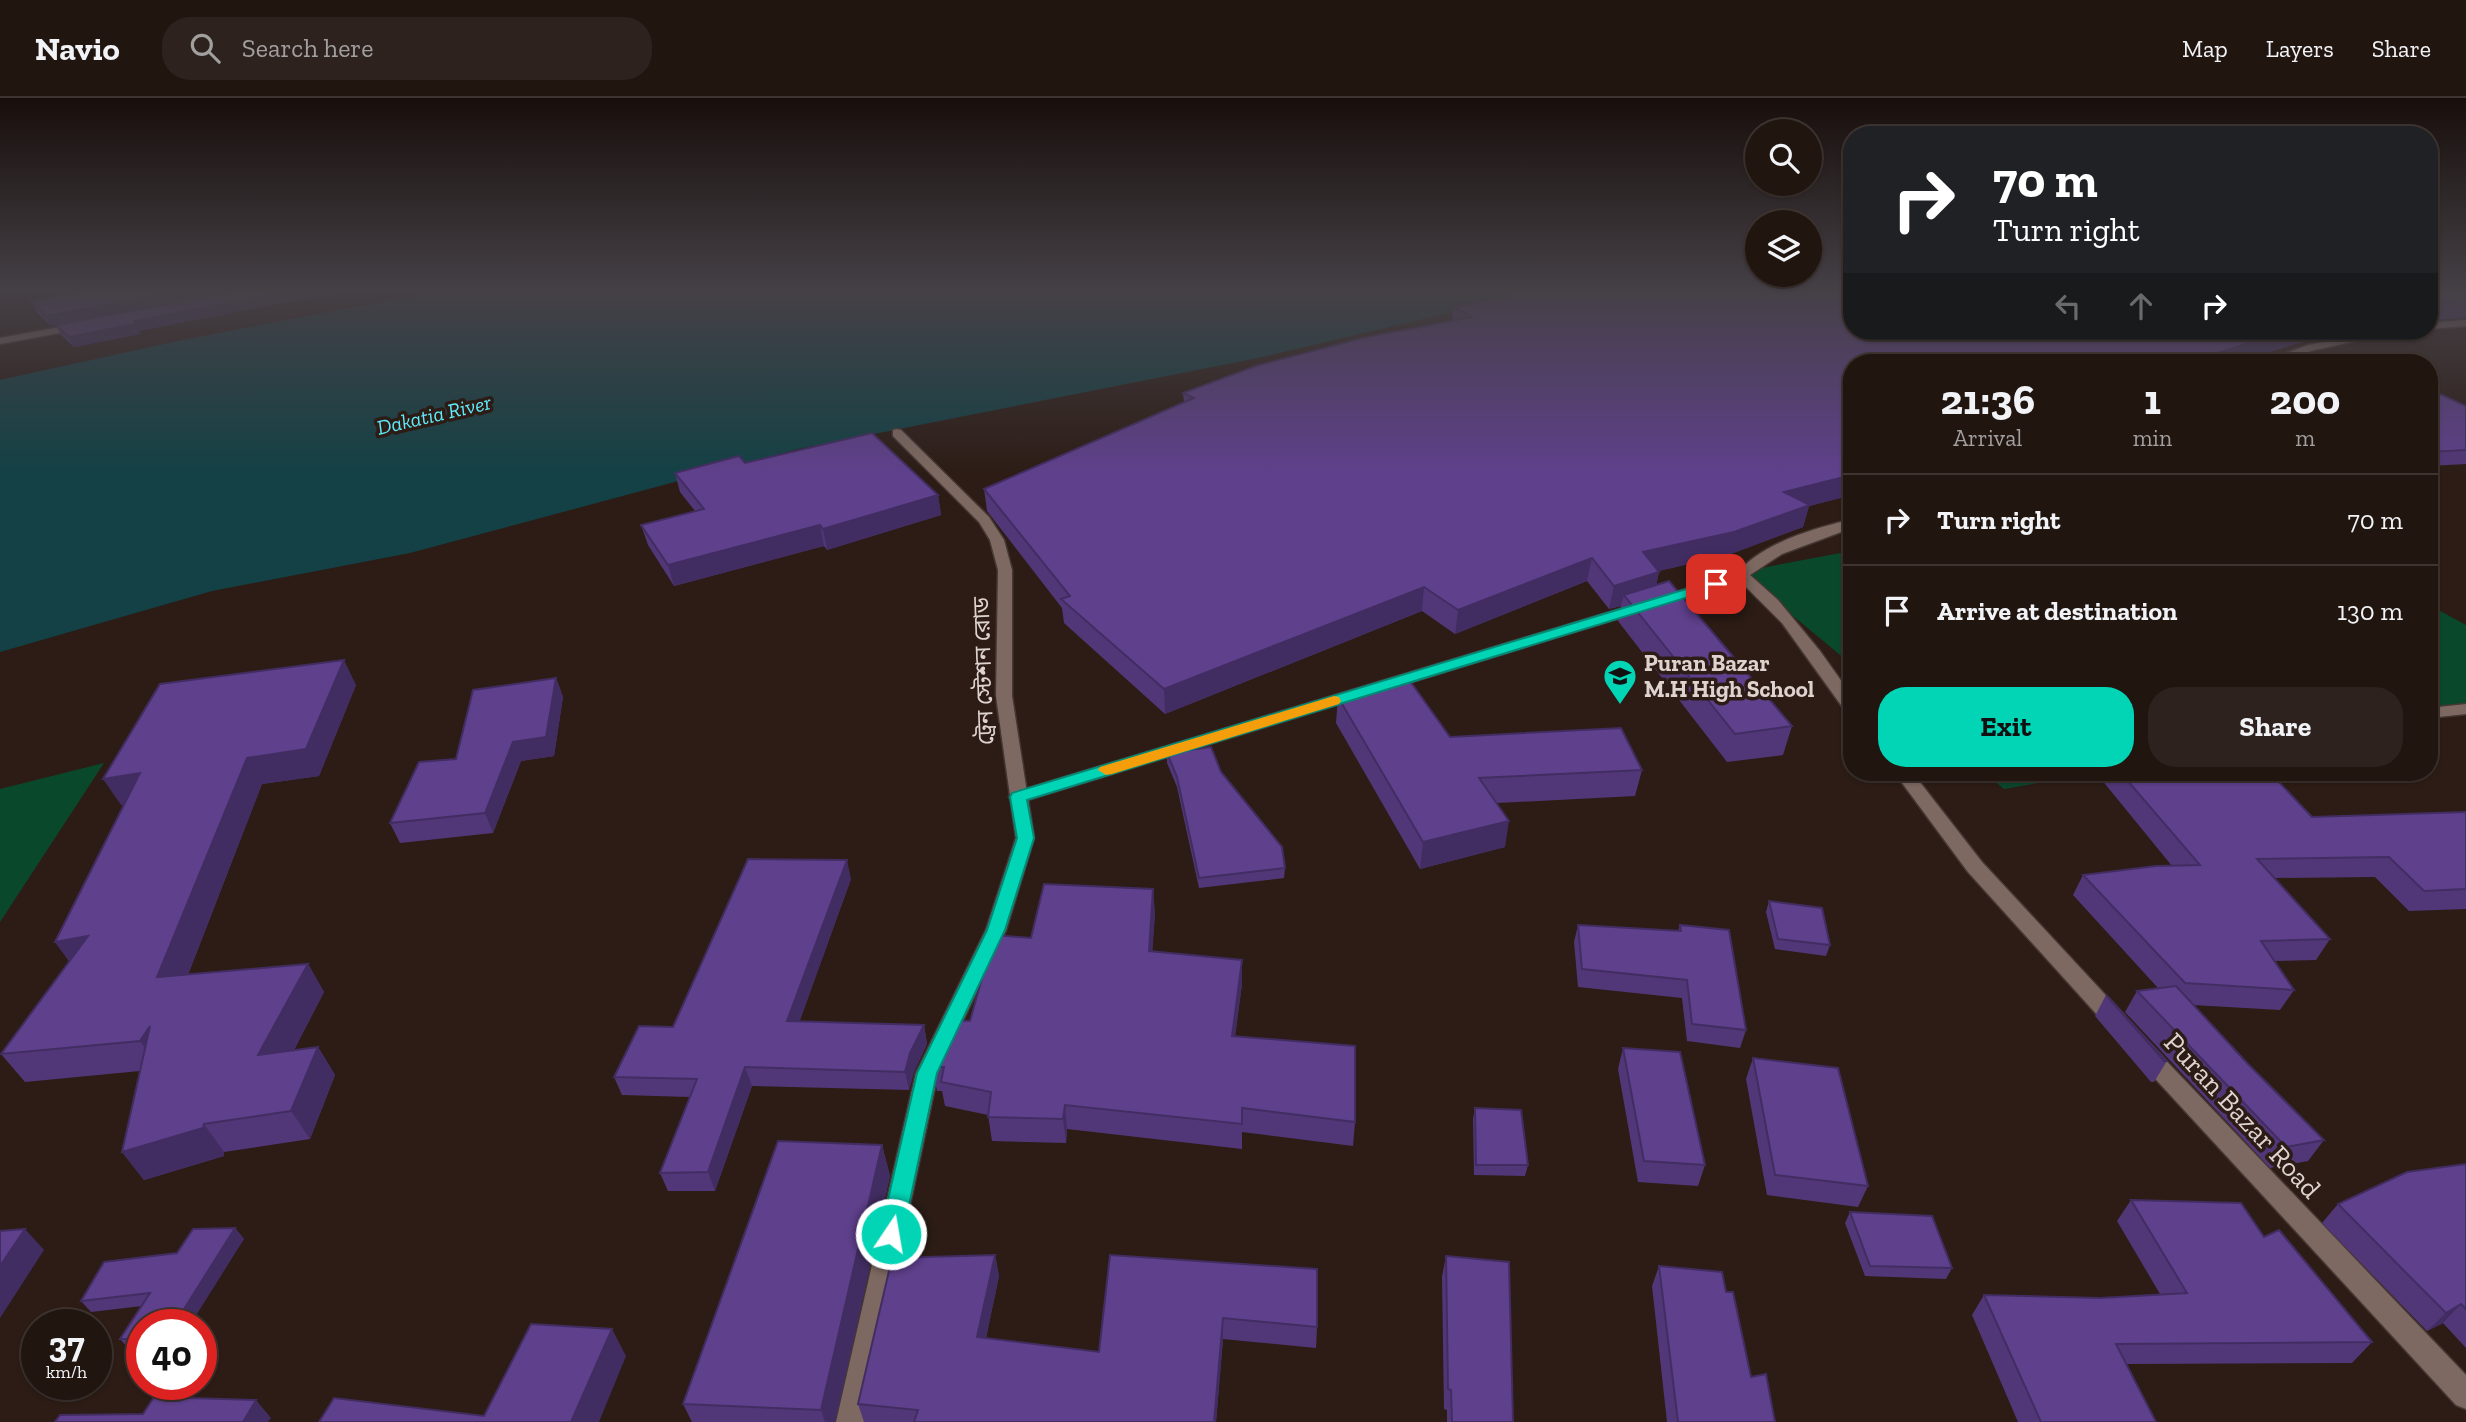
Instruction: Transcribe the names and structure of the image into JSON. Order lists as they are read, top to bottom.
{
  "streets": {
    "street": ["ট্রেন স্টেশন রোড", "Puran Bazar Road"]
  },
  "water": ["Dakatia River"],
  "places": {
    "school or university": ["Puran Bazar M.H High School"]
  },
  "page": {
    "header": "Navio",
    "search": "Search here",
    "nav": ["Map", "Layers", "Share"],
    "turn": ["70 m", "Turn right"],
    "eta": [
      "21:36",
      "Arrival",
      "1",
      "min",
      "200",
      "m"
    ],
    "list": [
      {
        "name": "Turn right",
        "value": "70 m"
      },
      {
        "name": "Arrive at destination",
        "value": "130 m"
      }
    ],
    "buttons": ["Exit", "Share"],
    "speed": "37 km/h",
    "limit": "40"
  }
}
